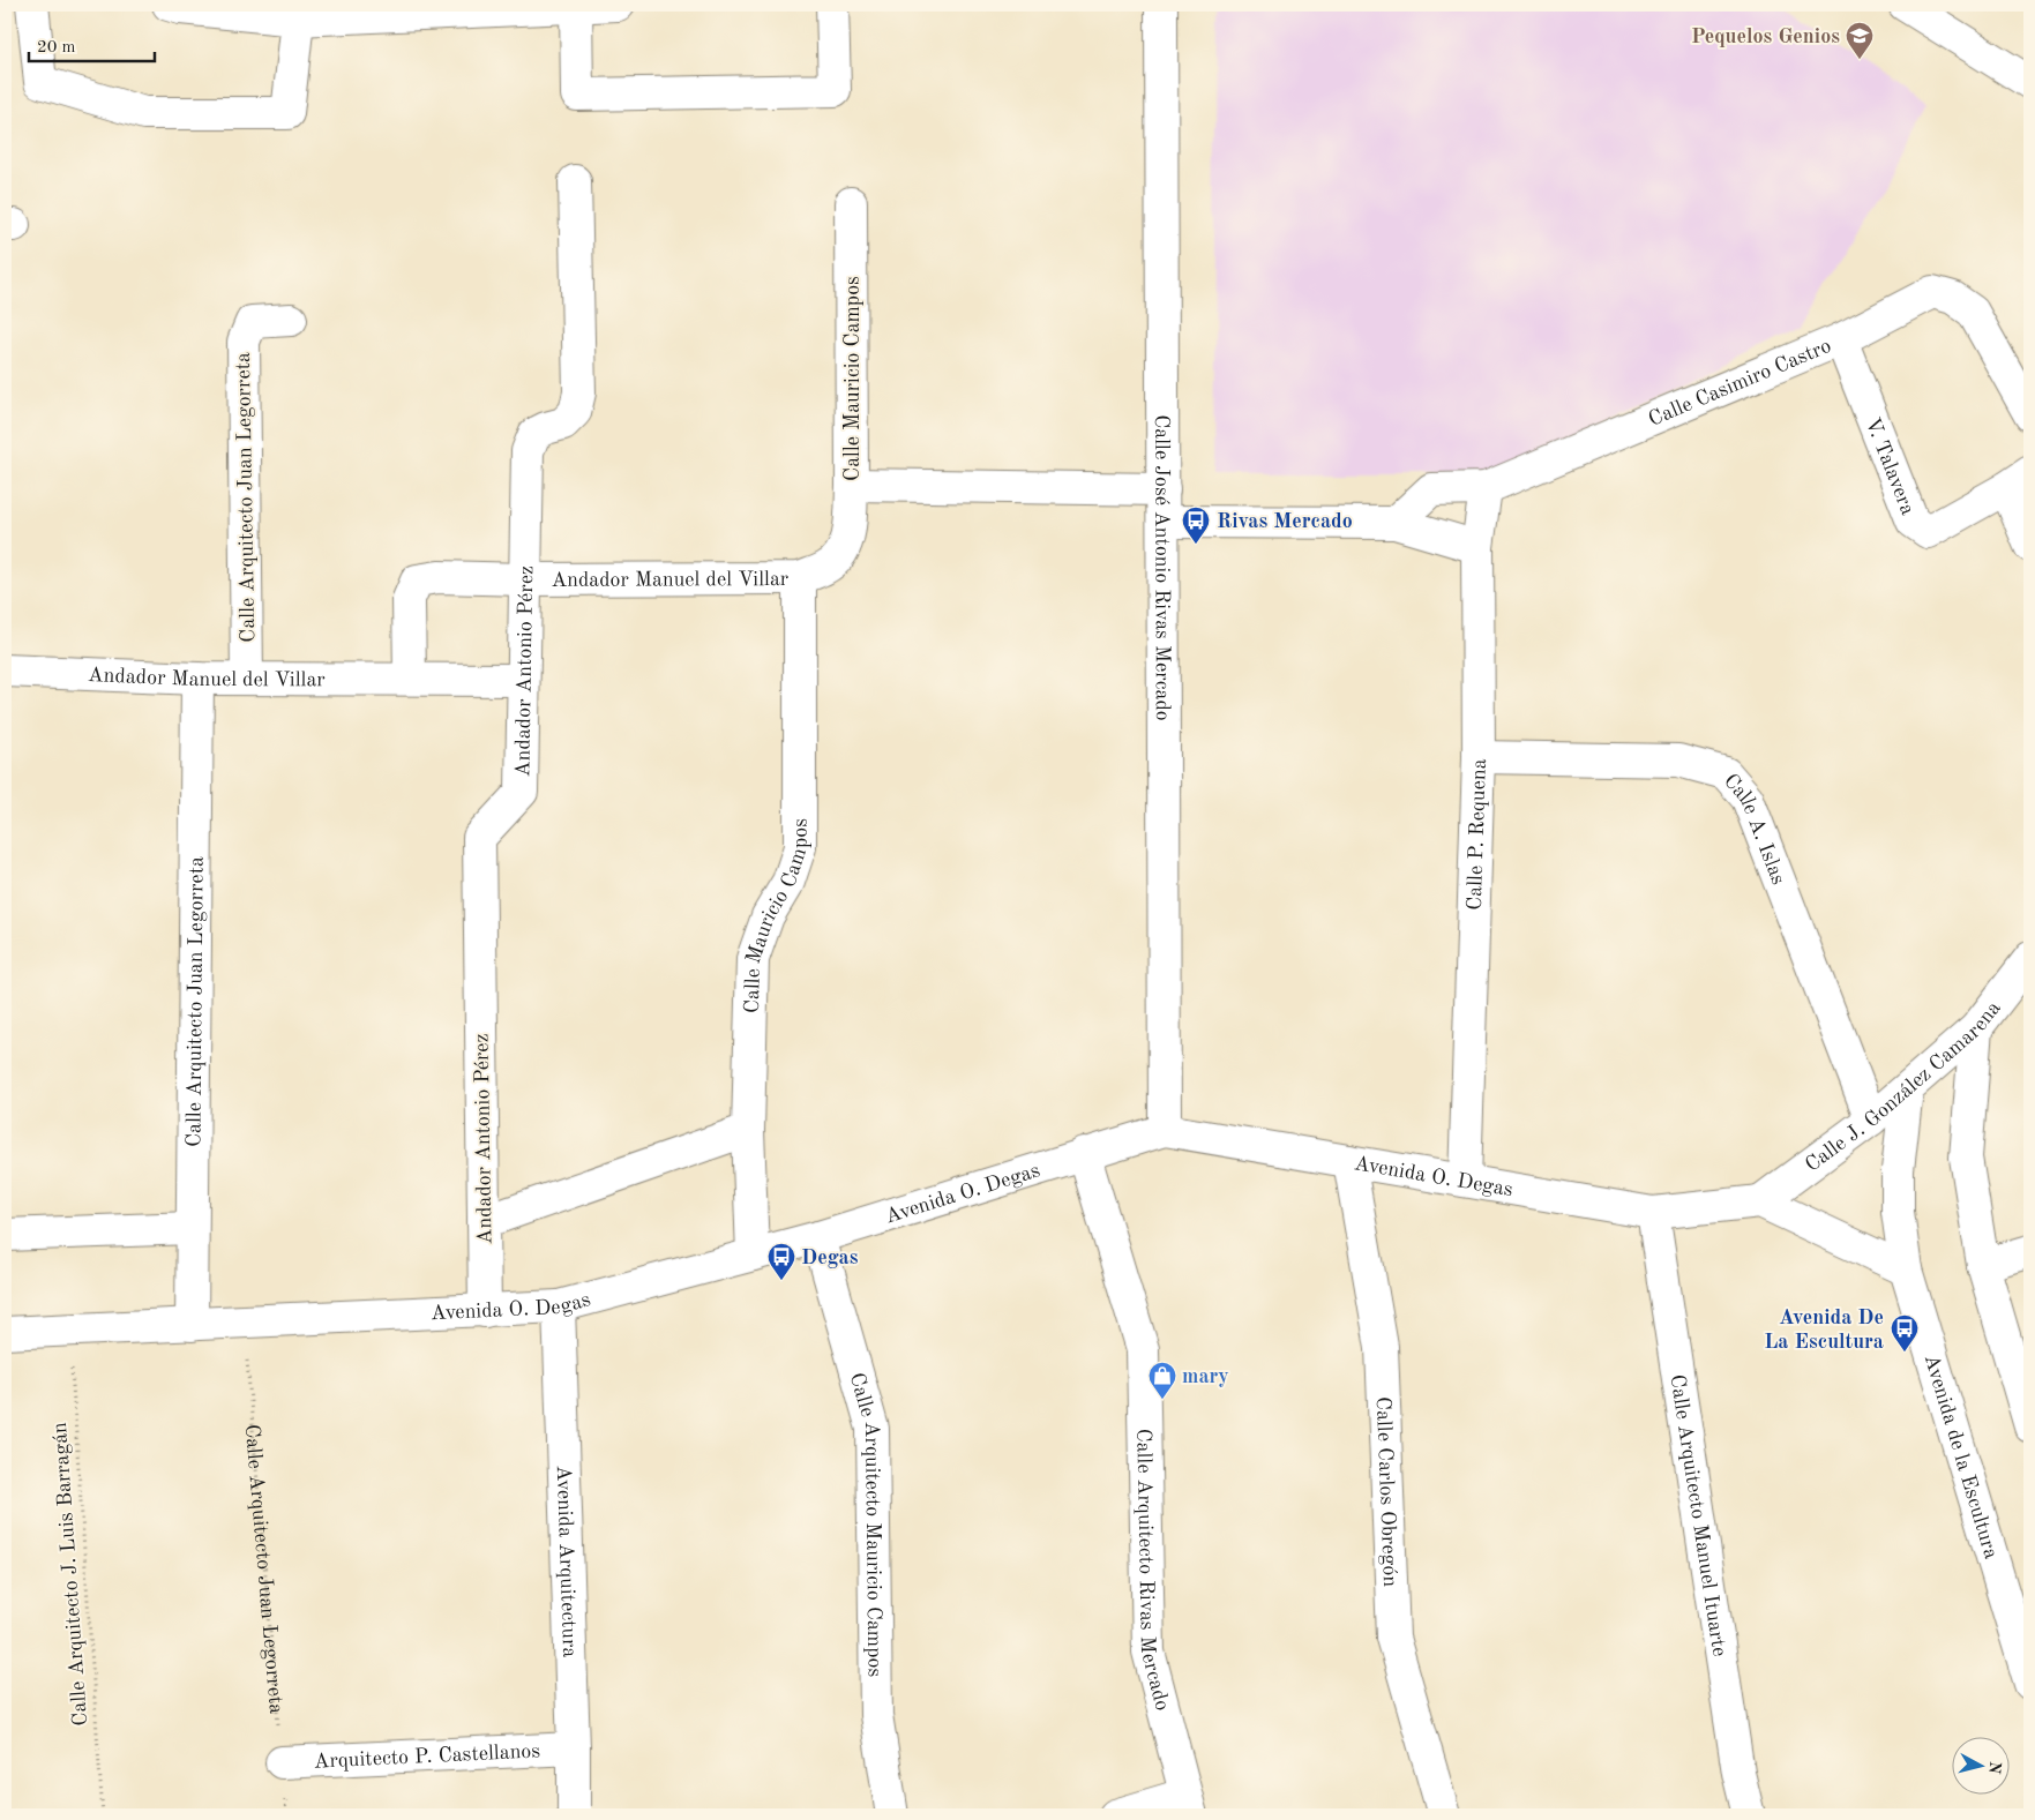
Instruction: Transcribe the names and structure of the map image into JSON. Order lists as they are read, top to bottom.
{
  "streets": {
    "street": [
      "Calle Mauricio Campos",
      "Calle Casimiro Castro",
      "V. Talavera",
      "Calle Arquitecto Juan Legorreta",
      "Calle José Antonio Rivas Mercado",
      "Andador Manuel del Villar",
      "Andador Antonio Pérez",
      "Calle A. Islas",
      "Calle P. Requena",
      "Calle J. González Camarena",
      "Avenida O. Degas",
      "Avenida de la Escultura",
      "Calle Carlos Obregón",
      "Calle Arquitecto Manuel Ituarte",
      "Calle Arquitecto Mauricio Campos",
      "Avenida Arquitectura",
      "Calle Arquitecto Rivas Mercado",
      "Arquitecto P. Castellanos"
    ],
    "path": ["Calle Arquitecto J. Luis Barragán"]
  },
  "crossings": [
    ["Calle Mauricio Campos", "Andador Manuel del Villar"],
    ["Calle Mauricio Campos", "Avenida O. Degas"],
    ["Calle Casimiro Castro", "V. Talavera"],
    ["Calle Casimiro Castro", "Calle P. Requena"],
    ["Calle Arquitecto Juan Legorreta", "Andador Manuel del Villar"],
    ["Calle Arquitecto Juan Legorreta", "Avenida O. Degas"],
    ["Calle Arquitecto Juan Legorreta", "Arquitecto P. Castellanos"],
    ["Calle José Antonio Rivas Mercado", "Avenida O. Degas"],
    ["Andador Manuel del Villar", "Andador Antonio Pérez"],
    ["Andador Antonio Pérez", "Avenida O. Degas"],
    ["Calle A. Islas", "Calle P. Requena"],
    ["Calle A. Islas", "Calle J. González Camarena"],
    ["Calle P. Requena", "Avenida O. Degas"],
    ["Calle J. González Camarena", "Avenida O. Degas"],
    ["Calle J. González Camarena", "Avenida de la Escultura"],
    ["Avenida O. Degas", "Calle Carlos Obregón"],
    ["Avenida O. Degas", "Calle Arquitecto Manuel Ituarte"],
    ["Avenida O. Degas", "Calle Arquitecto Mauricio Campos"],
    ["Avenida O. Degas", "Avenida Arquitectura"],
    ["Avenida O. Degas", "Calle Arquitecto Rivas Mercado"],
    ["Avenida O. Degas", "Calle Arquitecto J. Luis Barragán"],
    ["Avenida Arquitectura", "Arquitecto P. Castellanos"]
  ],
  "places": {
    "school or university": ["Pequelos Genios"],
    "bus stop": ["Rivas Mercado", "Degas", "Avenida De La Escultura"],
    "shop": ["mary"]
  },
  "scale_bar": "20 m",
  "north": "right"
}
